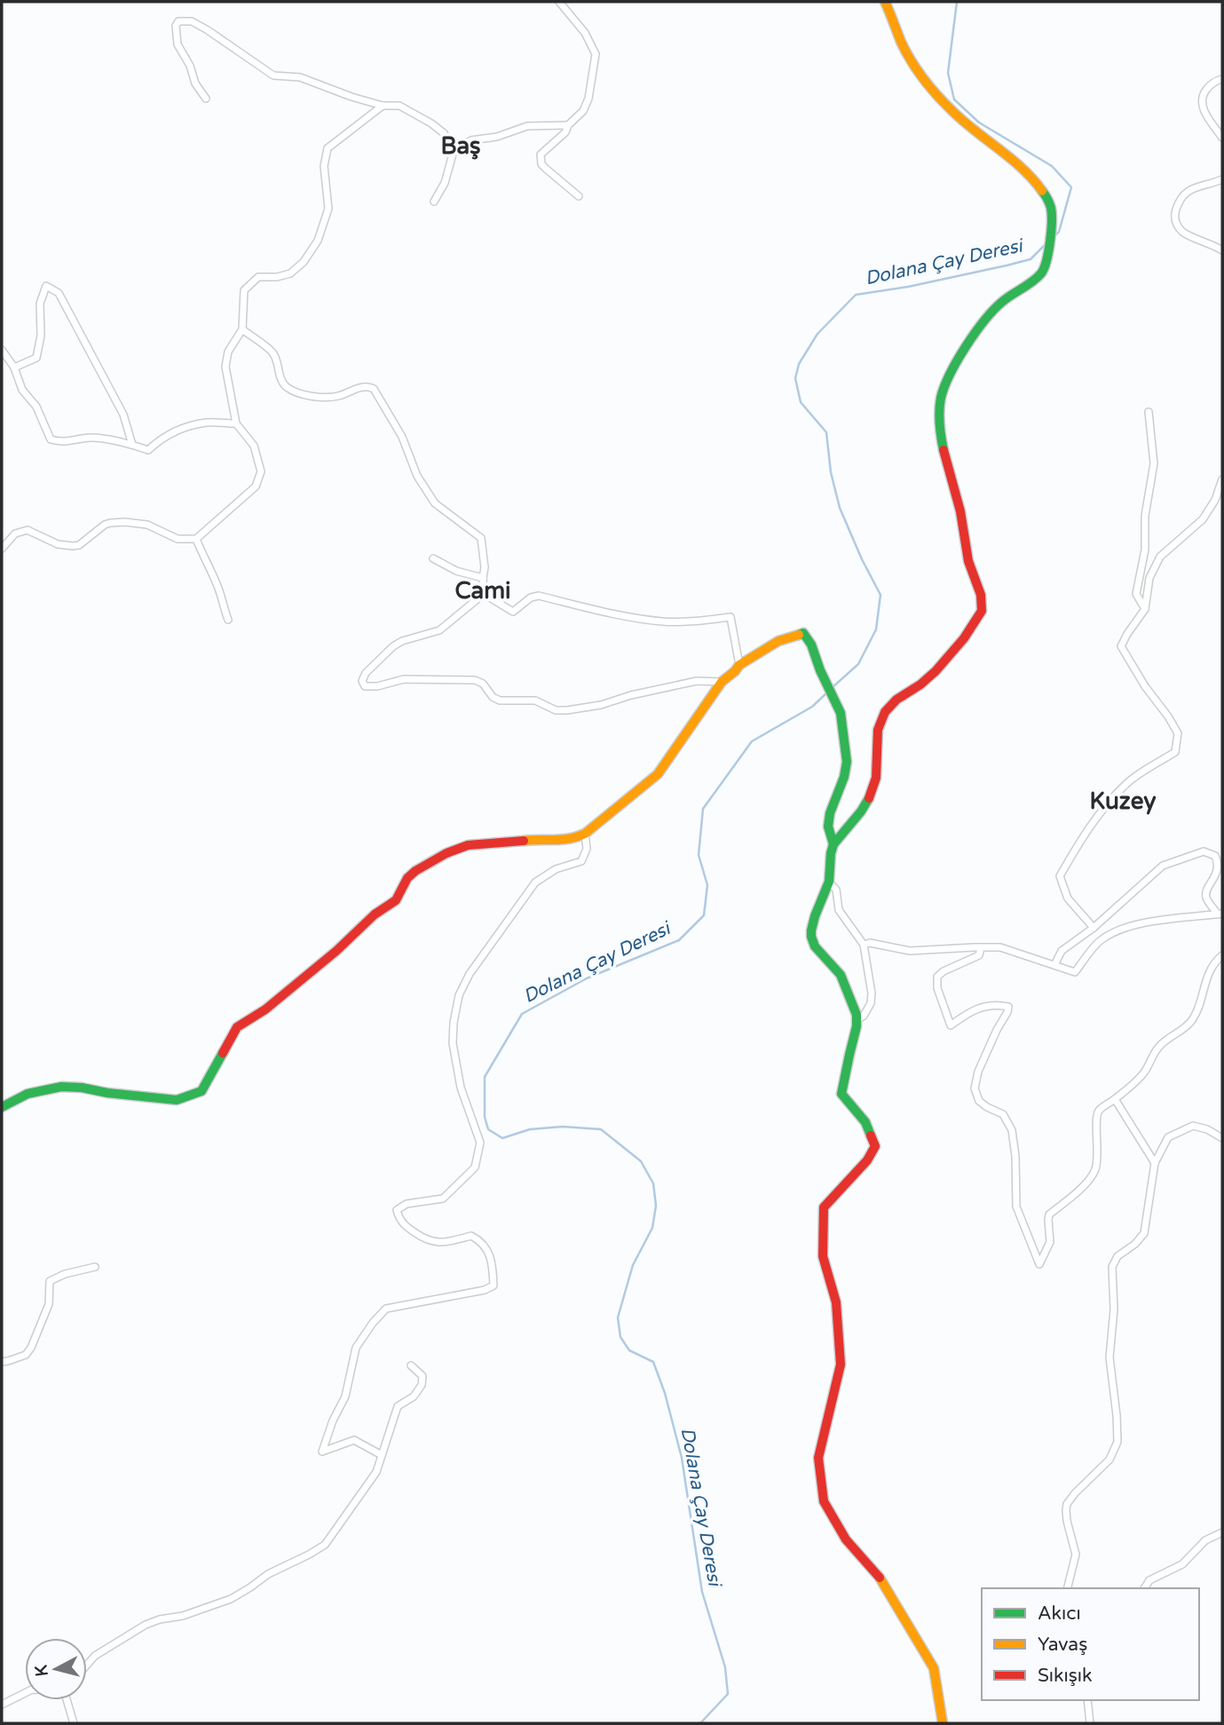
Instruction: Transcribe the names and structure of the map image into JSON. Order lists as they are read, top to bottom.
{
  "districts": ["Baş", "Cami", "Kuzey"],
  "water": ["Dolana Çay Deresi"],
  "legend": ["Akıcı", "Yavaş", "Sıkışık"],
  "north": "left"
}
